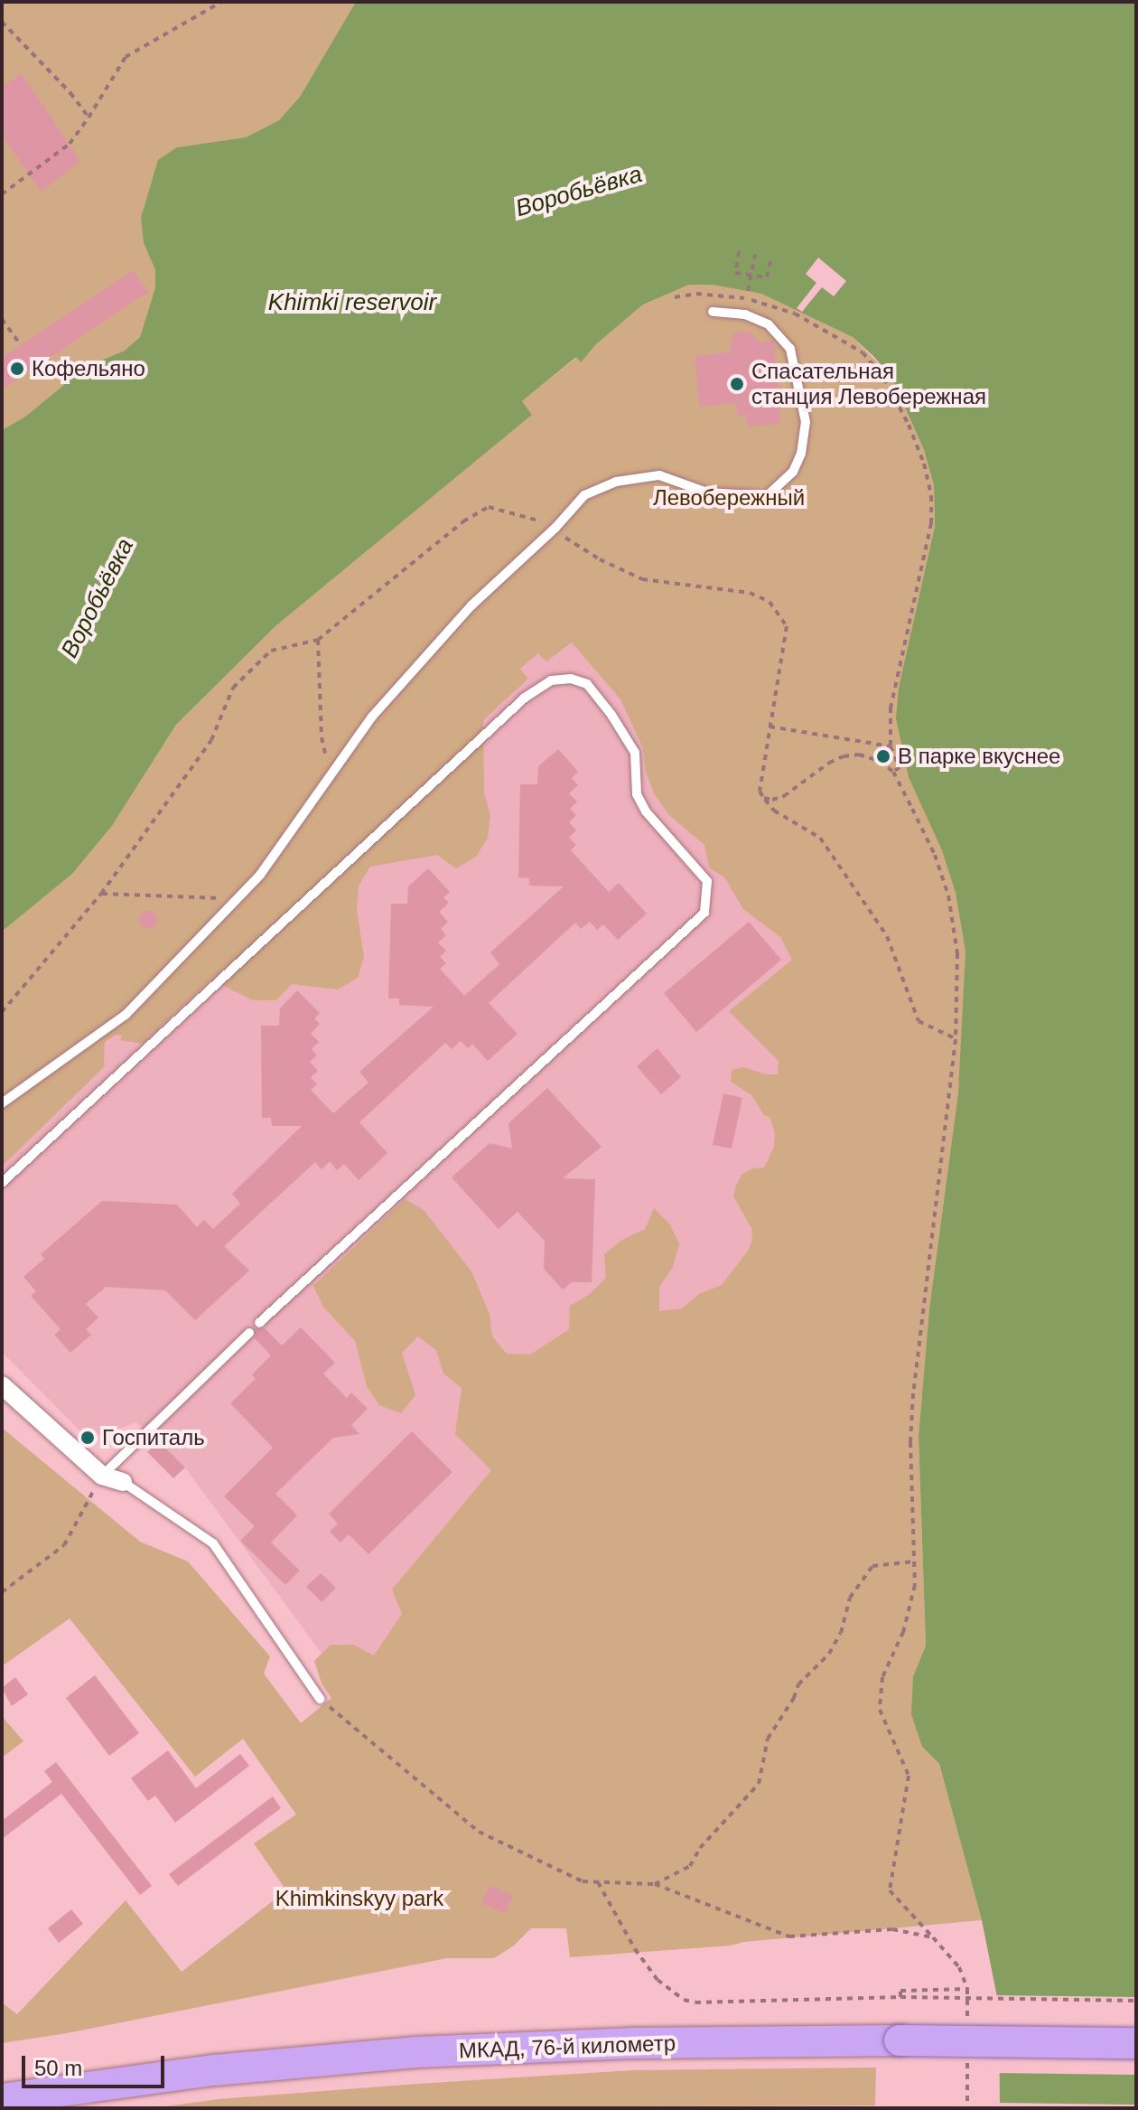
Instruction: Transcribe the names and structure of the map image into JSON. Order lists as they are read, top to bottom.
{
  "streets": {
    "highway": ["МКАД, 76-й километр"]
  },
  "water": ["Воробьёвка", "Khimki reservoir"],
  "parks": ["Левобережный", "Khimkinskyy park"],
  "places": [
    "Кофельяно",
    "Спасательная станция Левобережная",
    "В парке вкуснее",
    "Госпиталь"
  ],
  "scale_bar": "50 m"
}
